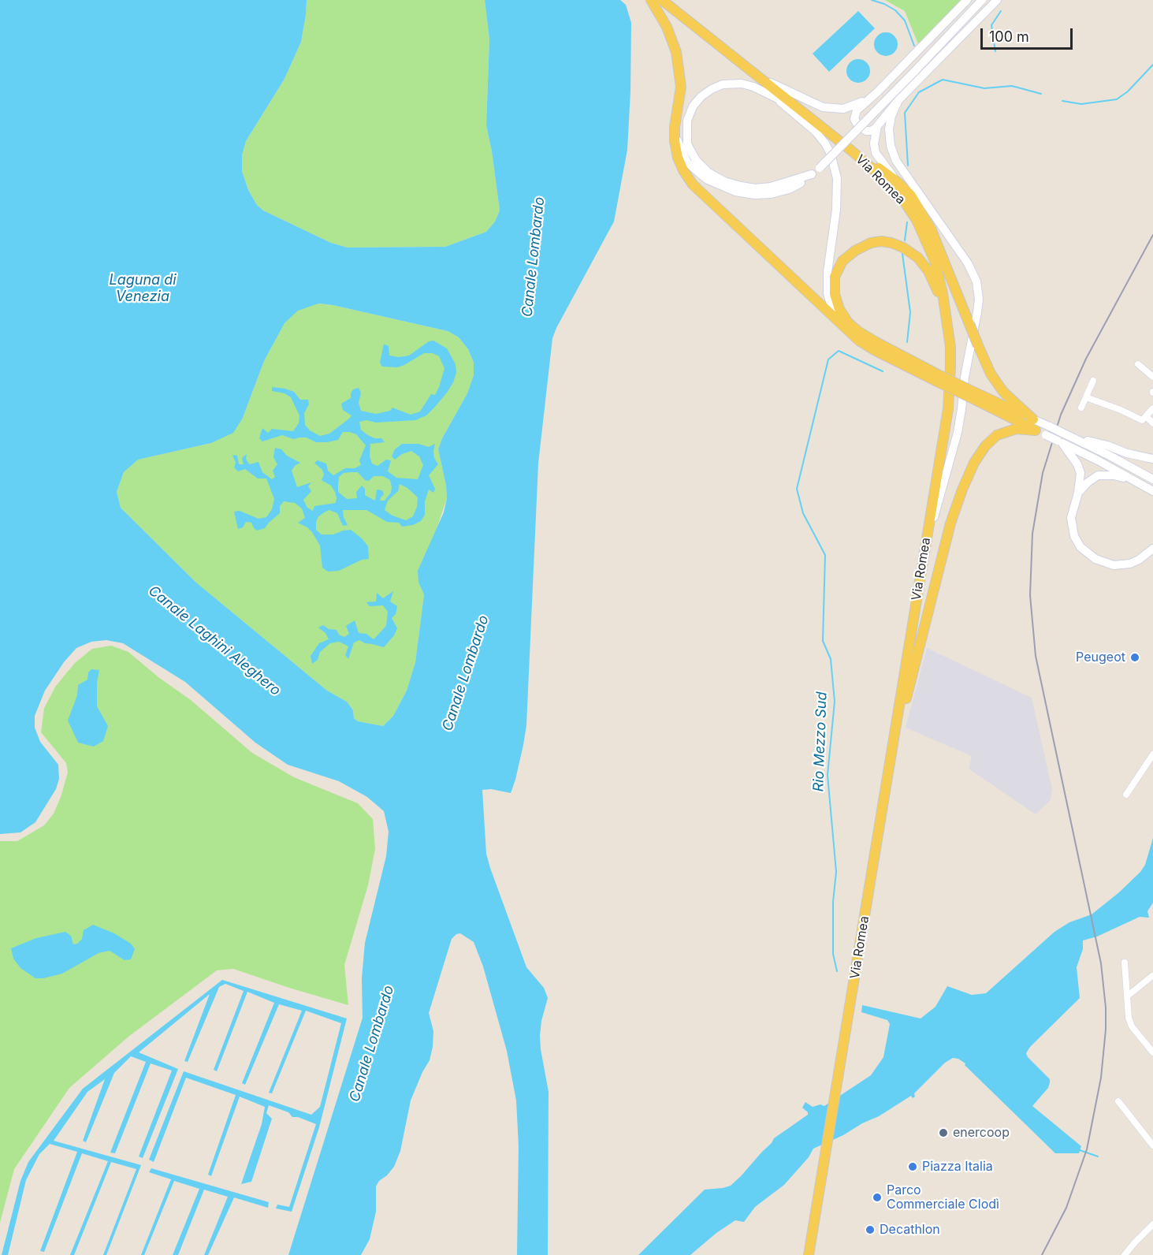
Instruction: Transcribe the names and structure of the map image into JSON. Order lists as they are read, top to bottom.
{
  "streets": {
    "main road": ["Via Romea"]
  },
  "water": [
    "Canale Lombardo",
    "Laguna di Venezia",
    "Canale Laghini Aleghero",
    "Rio Mezzo Sud"
  ],
  "places": [
    "Peugeot",
    "enercoop",
    "Piazza Italia",
    "Parco Commerciale Clodì",
    "Decathlon"
  ],
  "scale_bar": "100 m"
}
